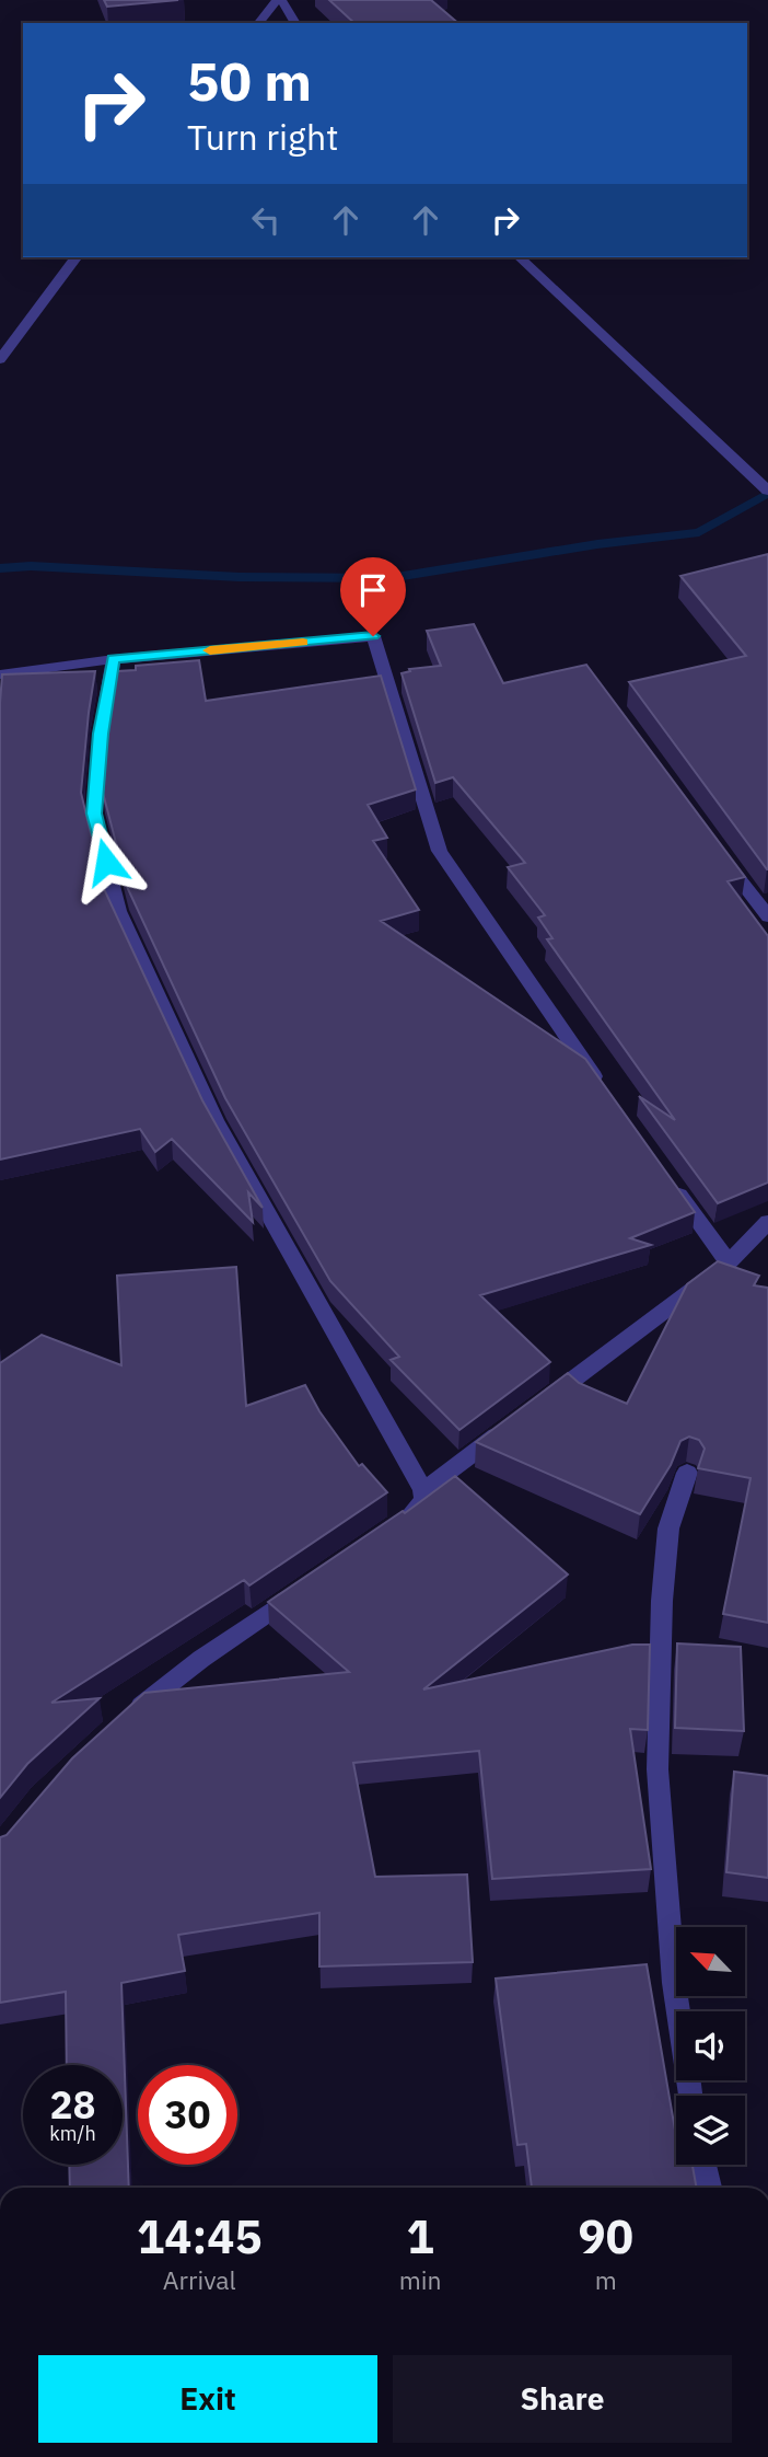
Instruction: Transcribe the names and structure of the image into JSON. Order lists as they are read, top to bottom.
{
  "north": "top left",
  "page": {
    "turn": ["50 m", "Turn right"],
    "speed": "28 km/h",
    "limit": "30",
    "eta": [
      "14:45",
      "Arrival",
      "1",
      "min",
      "90",
      "m"
    ],
    "buttons": ["Exit", "Share"]
  }
}
